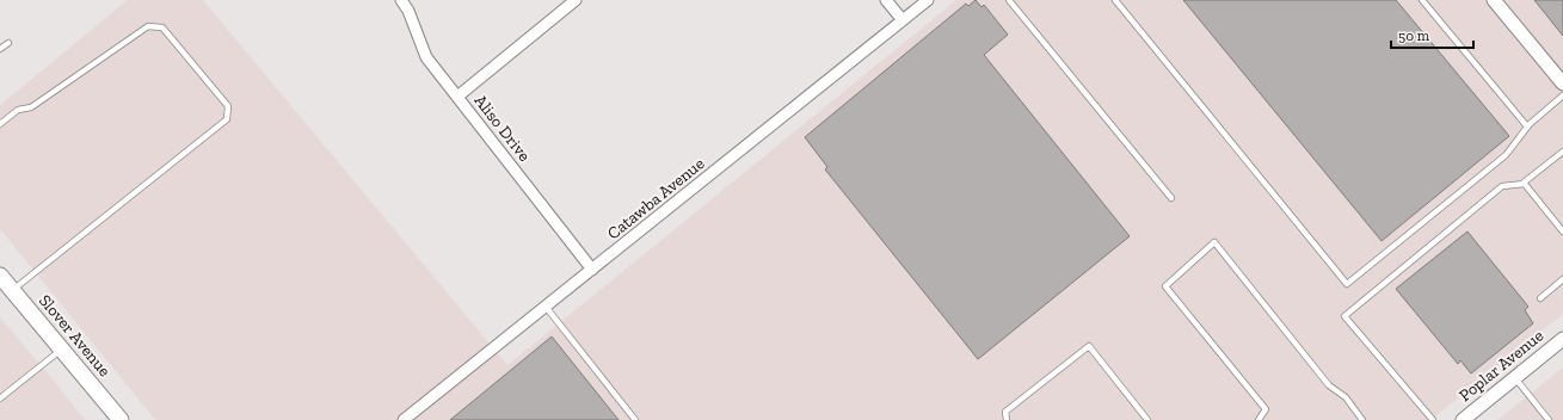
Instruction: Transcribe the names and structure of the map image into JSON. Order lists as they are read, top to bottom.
{
  "streets": {
    "main road": ["Slover Avenue"],
    "street": ["Aliso Drive", "Catawba Avenue", "Poplar Avenue"]
  },
  "crossings": [
    ["Aliso Drive", "Catawba Avenue"]
  ],
  "scale_bar": "50 m"
}
